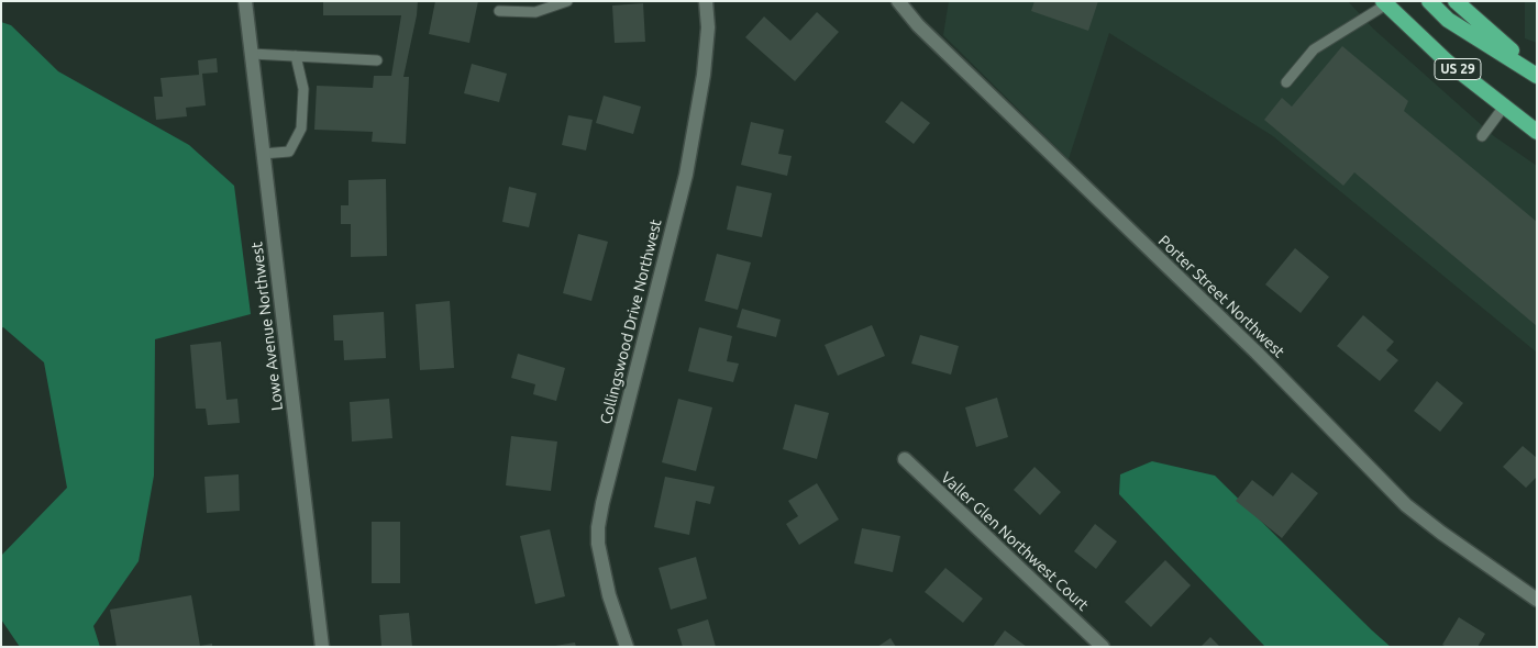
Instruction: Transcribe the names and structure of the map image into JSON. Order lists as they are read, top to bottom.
{
  "streets": {
    "highway": ["US 29"],
    "street": [
      "Porter Street Northwest",
      "Collingswood Drive Northwest",
      "Lowe Avenue Northwest",
      "Valler Glen Northwest Court"
    ]
  }
}
